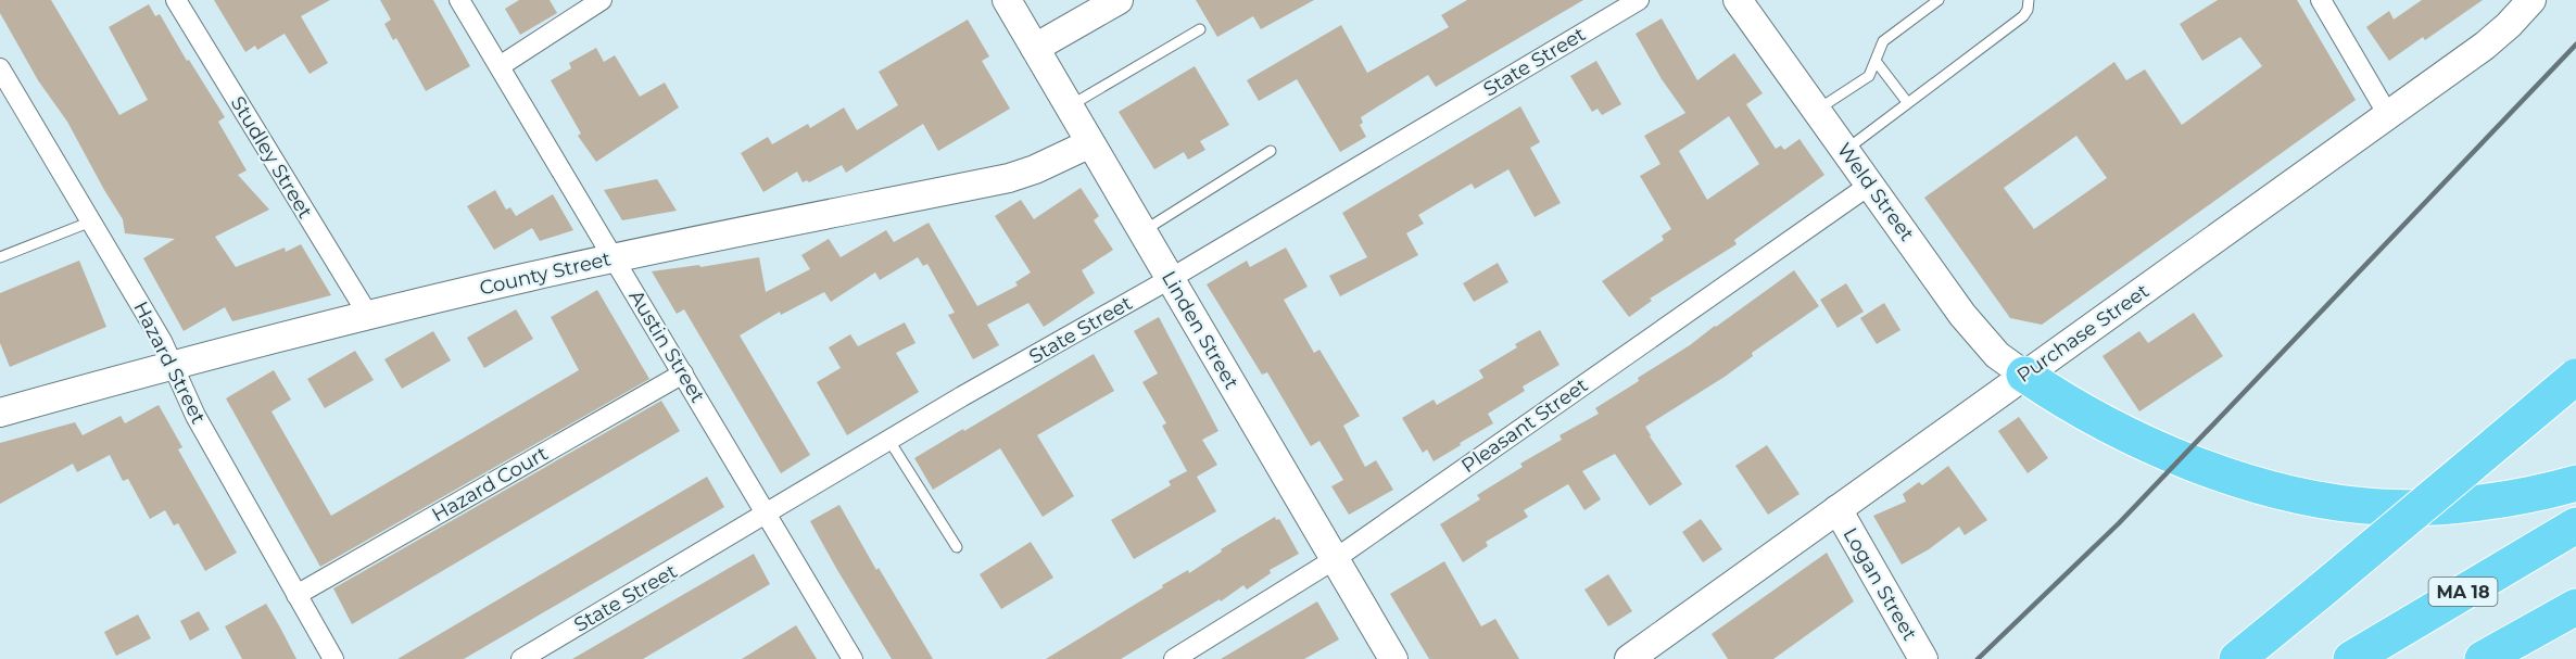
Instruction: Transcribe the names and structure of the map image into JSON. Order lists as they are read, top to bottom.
{
  "streets": {
    "highway": ["MA 18"],
    "main road": [
      "Weld Street",
      "County Street",
      "Linden Street",
      "Purchase Street",
      "Logan Street"
    ],
    "street": [
      "State Street",
      "Studley Street",
      "Austin Street",
      "Hazard Street",
      "Pleasant Street",
      "Hazard Court"
    ]
  },
  "crossings": [
    ["State Street", "Linden Street"],
    ["State Street", "Austin Street"],
    ["Studley Street", "County Street"],
    ["Weld Street", "Purchase Street"],
    ["Weld Street", "Pleasant Street"],
    ["County Street", "Linden Street"],
    ["County Street", "Austin Street"],
    ["County Street", "Hazard Street"],
    ["Linden Street", "Pleasant Street"],
    ["Purchase Street", "Logan Street"],
    ["Austin Street", "Hazard Court"],
    ["Hazard Street", "Hazard Court"]
  ]
}
